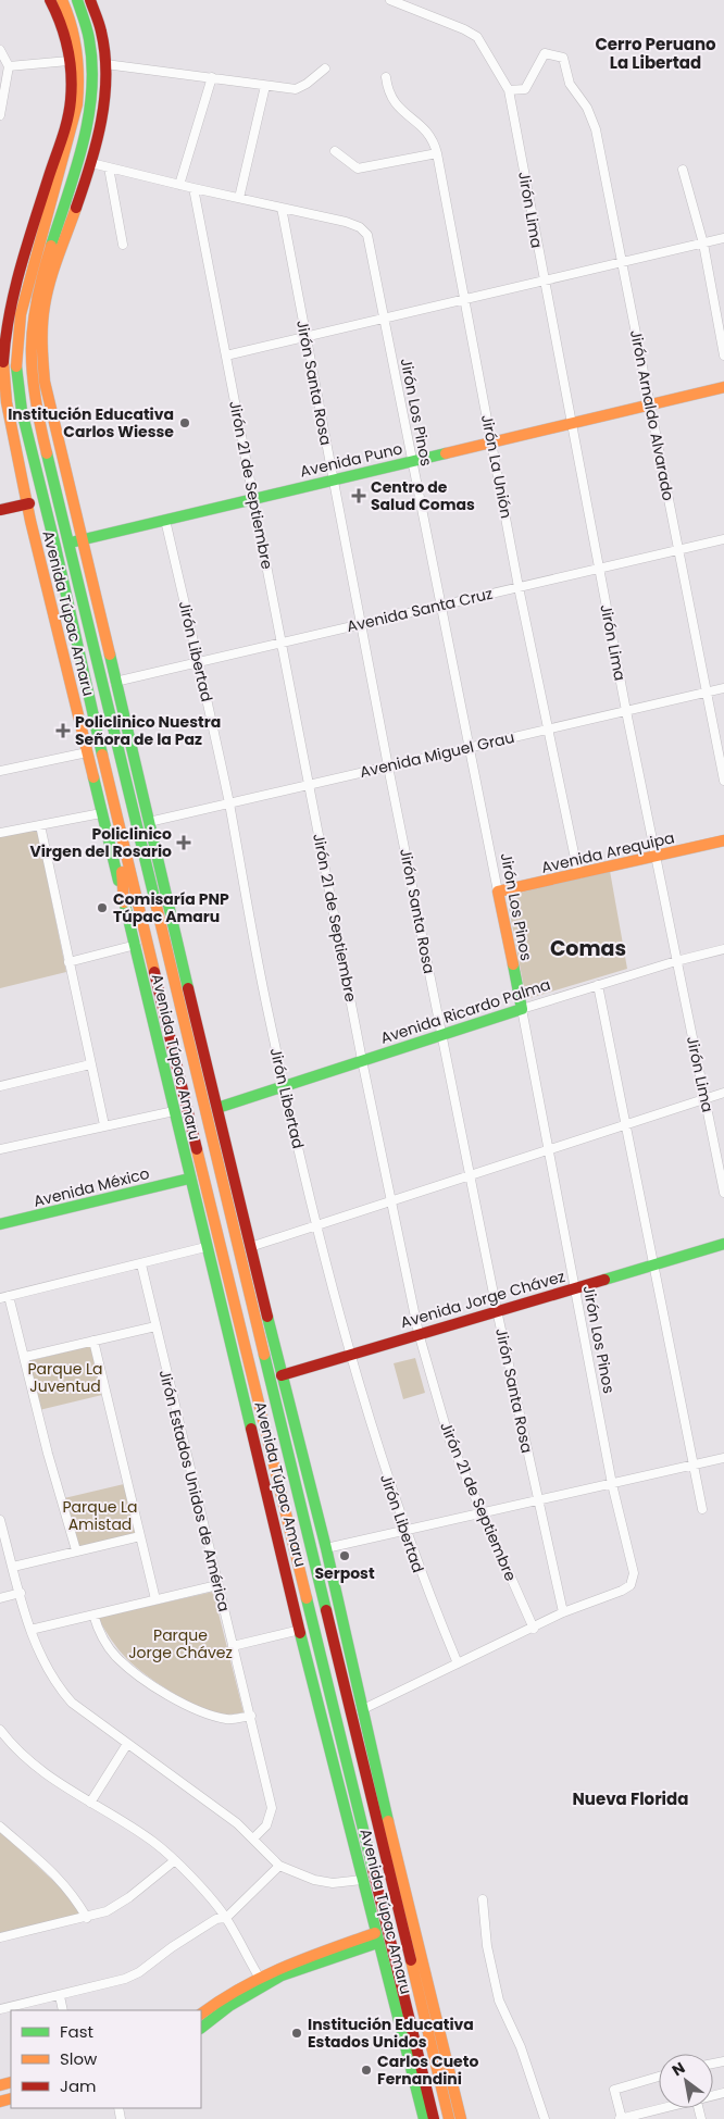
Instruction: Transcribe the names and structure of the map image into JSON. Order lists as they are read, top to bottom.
{
  "streets": {
    "main road": [
      "Jirón Los Pinos",
      "Avenida Puno",
      "Avenida Túpac Amaru",
      "Avenida Arequipa",
      "Avenida Ricardo Palma",
      "Avenida México",
      "Avenida Jorge Chávez"
    ],
    "street": [
      "Jirón Lima",
      "Jirón Santa Rosa",
      "Jirón Arnaldo Alvarado",
      "Jirón La Unión",
      "Jirón 21 de Septiembre",
      "Avenida Santa Cruz",
      "Jirón Libertad",
      "Avenida Miguel Grau",
      "Jirón Estados Unidos de América"
    ]
  },
  "crossings": [
    ["Jirón Lima", "Jirón Arnaldo Alvarado"],
    ["Jirón Lima", "Avenida Puno"],
    ["Jirón Lima", "Avenida Santa Cruz"],
    ["Jirón Lima", "Avenida Miguel Grau"],
    ["Jirón Lima", "Avenida Arequipa"],
    ["Jirón Lima", "Avenida Ricardo Palma"],
    ["Jirón Santa Rosa", "Jirón Los Pinos"],
    ["Jirón Santa Rosa", "Avenida Puno"],
    ["Jirón Santa Rosa", "Avenida Santa Cruz"],
    ["Jirón Santa Rosa", "Avenida Miguel Grau"],
    ["Jirón Santa Rosa", "Avenida Ricardo Palma"],
    ["Jirón Santa Rosa", "Avenida Jorge Chávez"],
    ["Jirón Los Pinos", "Avenida Puno"],
    ["Jirón Los Pinos", "Avenida Santa Cruz"],
    ["Jirón Los Pinos", "Avenida Miguel Grau"],
    ["Jirón Los Pinos", "Avenida Arequipa"],
    ["Jirón Los Pinos", "Avenida Ricardo Palma"],
    ["Jirón Los Pinos", "Avenida Jorge Chávez"],
    ["Jirón Arnaldo Alvarado", "Avenida Puno"],
    ["Jirón Arnaldo Alvarado", "Avenida Santa Cruz"],
    ["Jirón Arnaldo Alvarado", "Avenida Miguel Grau"],
    ["Avenida Puno", "Jirón La Unión"],
    ["Avenida Puno", "Jirón 21 de Septiembre"],
    ["Avenida Puno", "Avenida Túpac Amaru"],
    ["Avenida Puno", "Jirón Libertad"],
    ["Jirón La Unión", "Avenida Santa Cruz"],
    ["Jirón La Unión", "Avenida Miguel Grau"],
    ["Jirón La Unión", "Avenida Arequipa"],
    ["Jirón 21 de Septiembre", "Avenida Santa Cruz"],
    ["Jirón 21 de Septiembre", "Avenida Miguel Grau"],
    ["Jirón 21 de Septiembre", "Avenida Ricardo Palma"],
    ["Jirón 21 de Septiembre", "Avenida Jorge Chávez"],
    ["Avenida Santa Cruz", "Avenida Túpac Amaru"],
    ["Avenida Santa Cruz", "Jirón Libertad"],
    ["Avenida Túpac Amaru", "Avenida Miguel Grau"],
    ["Avenida Túpac Amaru", "Avenida Ricardo Palma"],
    ["Avenida Túpac Amaru", "Avenida México"],
    ["Avenida Túpac Amaru", "Avenida Jorge Chávez"],
    ["Jirón Libertad", "Avenida Miguel Grau"],
    ["Jirón Libertad", "Avenida Ricardo Palma"],
    ["Jirón Libertad", "Avenida Jorge Chávez"]
  ],
  "districts": ["Cerro Peruano La Libertad", "Comas", "Nueva Florida"],
  "parks": ["Parque La Juventud", "Parque La Amistad", "Parque Jorge Chávez"],
  "places": {
    "other": [
      "Institución Educativa Carlos Wiesse",
      "Comisaría PNP Túpac Amaru",
      "Serpost",
      "Institución Educativa Estados Unidos",
      "Carlos Cueto Fernandini"
    ],
    "health": ["Centro de Salud Comas", "Policlinico Nuestra Señora de la Paz", "Policlinico Virgen del Rosario"]
  },
  "legend": ["Fast", "Slow", "Jam"],
  "north": "top left"
}
